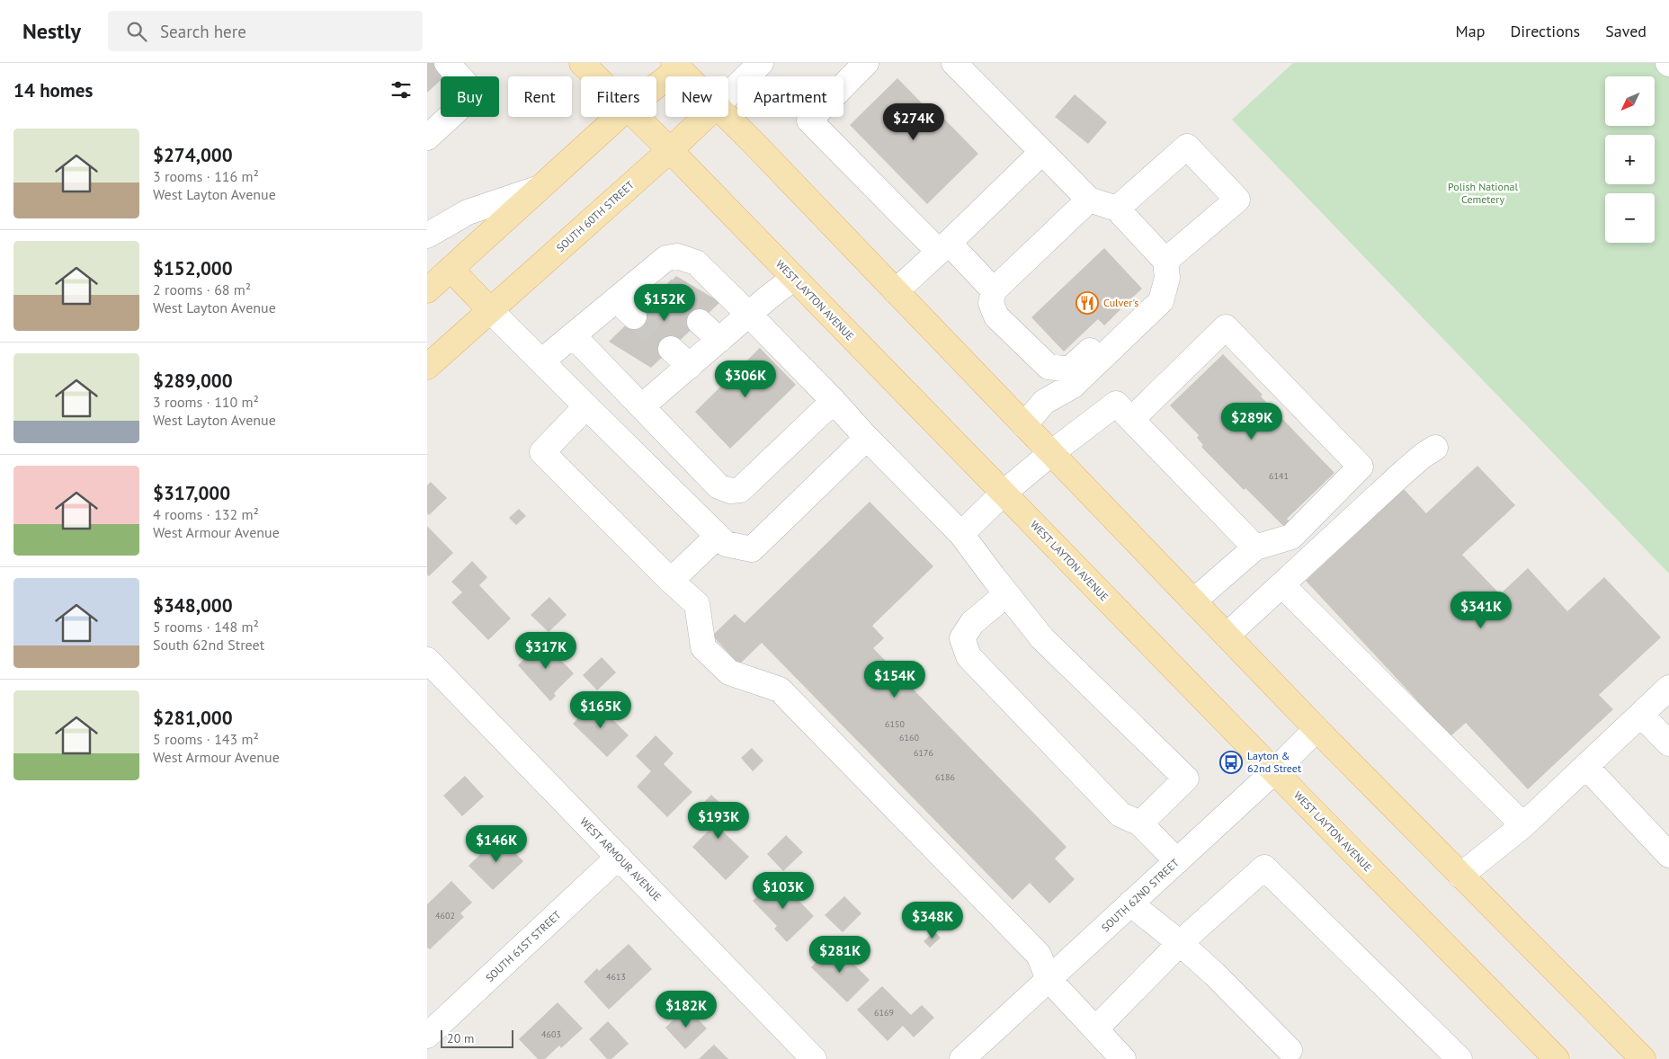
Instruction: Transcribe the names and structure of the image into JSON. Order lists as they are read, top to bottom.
{
  "streets": {
    "main road": ["SOUTH 60TH STREET", "WEST LAYTON AVENUE"],
    "street": ["WEST ARMOUR AVENUE", "SOUTH 62ND STREET", "SOUTH 61ST STREET"]
  },
  "crossings": [
    ["SOUTH 60TH STREET", "WEST LAYTON AVENUE"],
    ["WEST LAYTON AVENUE", "SOUTH 62ND STREET"],
    ["WEST ARMOUR AVENUE", "SOUTH 61ST STREET"]
  ],
  "parks": ["Polish National Cemetery"],
  "places": {
    "restaurant": ["Culver's"],
    "bus stop": ["Layton & 62nd Street"]
  },
  "house_numbers": [
    "6141",
    "6150",
    "6160",
    "6176",
    "6186",
    "4602",
    "4613",
    "6169",
    "4603"
  ],
  "scale_bar": "20 m",
  "north": "bottom left",
  "page": {
    "header": "Nestly",
    "search": "Search here",
    "nav": ["Map", "Directions", "Saved"],
    "heading": "14 homes",
    "map_buttons": ["+", "−"],
    "chip": [
      "Buy",
      "Rent",
      "Filters",
      "New",
      "Apartment"
    ],
    "price": [
      "$274K",
      "$152K",
      "$306K",
      "$289K",
      "$341K",
      "$317K",
      "$154K",
      "$165K",
      "$193K",
      "$146K",
      "$103K",
      "$348K",
      "$281K",
      "$182K"
    ],
    "list": [
      {
        "name": "$274,000",
        "note": "3 rooms · 116 m² · West Layton Avenue"
      },
      {
        "name": "$152,000",
        "note": "2 rooms · 68 m² · West Layton Avenue"
      },
      {
        "name": "$289,000",
        "note": "3 rooms · 110 m² · West Layton Avenue"
      },
      {
        "name": "$317,000",
        "note": "4 rooms · 132 m² · West Armour Avenue"
      },
      {
        "name": "$348,000",
        "note": "5 rooms · 148 m² · South 62nd Street"
      },
      {
        "name": "$281,000",
        "note": "5 rooms · 143 m² · West Armour Avenue"
      }
    ],
    "scale": "20 m"
  }
}
